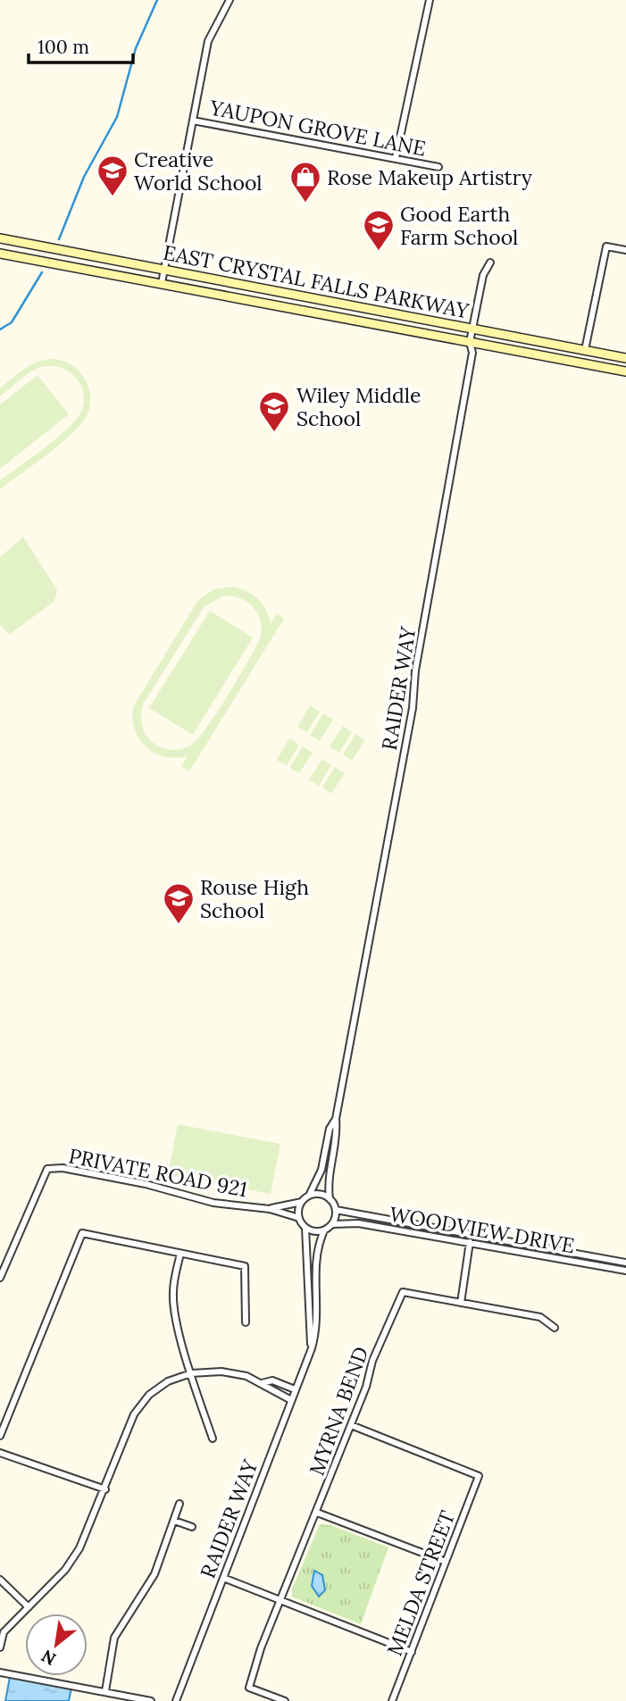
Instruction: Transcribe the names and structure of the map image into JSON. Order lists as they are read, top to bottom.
{
  "streets": {
    "main road": ["EAST CRYSTAL FALLS PARKWAY"],
    "street": [
      "YAUPON GROVE LANE",
      "RAIDER WAY",
      "PRIVATE ROAD 921",
      "WOODVIEW DRIVE",
      "MYRNA BEND",
      "MELDA STREET"
    ]
  },
  "crossings": [
    ["EAST CRYSTAL FALLS PARKWAY", "RAIDER WAY"],
    ["RAIDER WAY", "PRIVATE ROAD 921"],
    ["RAIDER WAY", "WOODVIEW DRIVE"],
    ["PRIVATE ROAD 921", "WOODVIEW DRIVE"],
    ["MYRNA BEND", "MELDA STREET"]
  ],
  "places": {
    "school or university": [
      "Creative World School",
      "Good Earth Farm School",
      "Wiley Middle School",
      "Rouse High School"
    ],
    "shop": ["Rose Makeup Artistry"]
  },
  "scale_bar": "100 m",
  "north": "bottom left"
}
